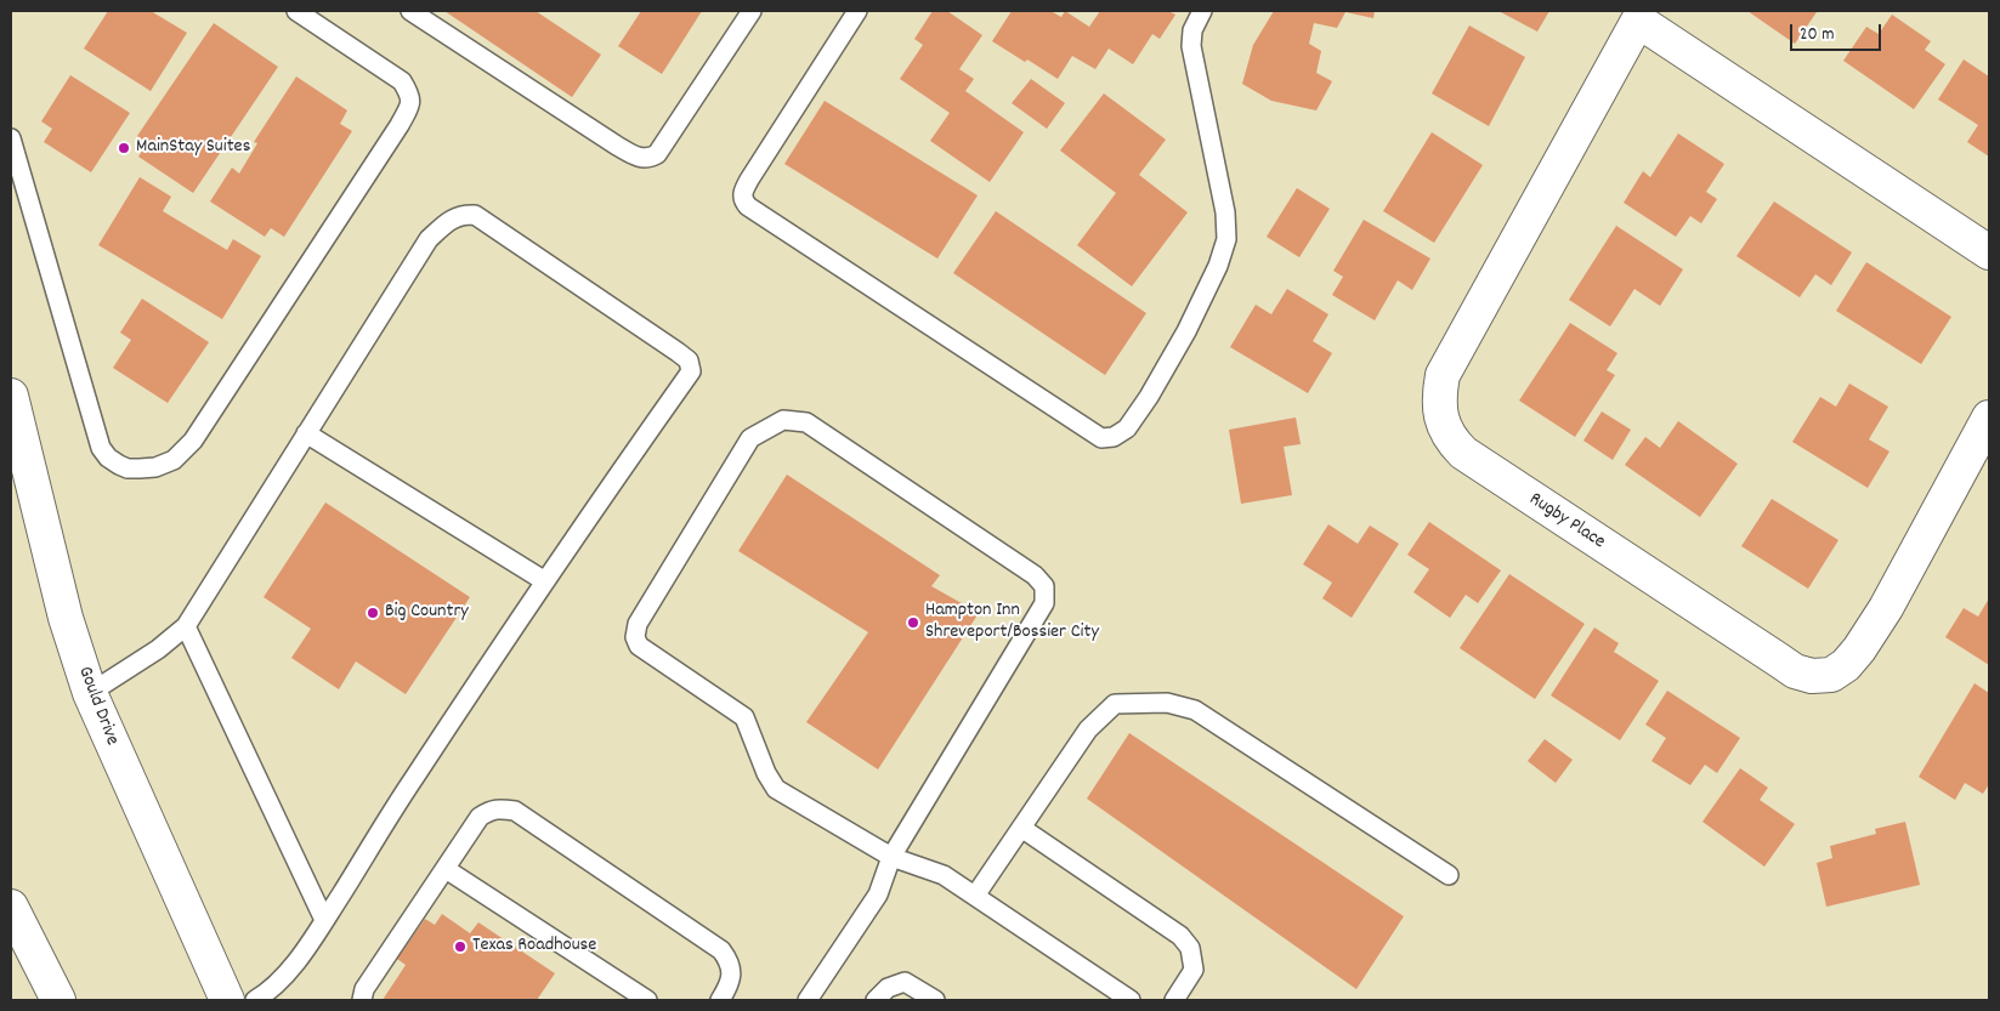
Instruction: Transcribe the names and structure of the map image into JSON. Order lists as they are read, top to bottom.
{
  "streets": {
    "main road": ["Rugby Place", "Gould Drive"]
  },
  "places": [
    "MainStay Suites",
    "Big Country",
    "Hampton Inn Shreveport/Bossier City",
    "Texas Roadhouse"
  ],
  "scale_bar": "20 m"
}
